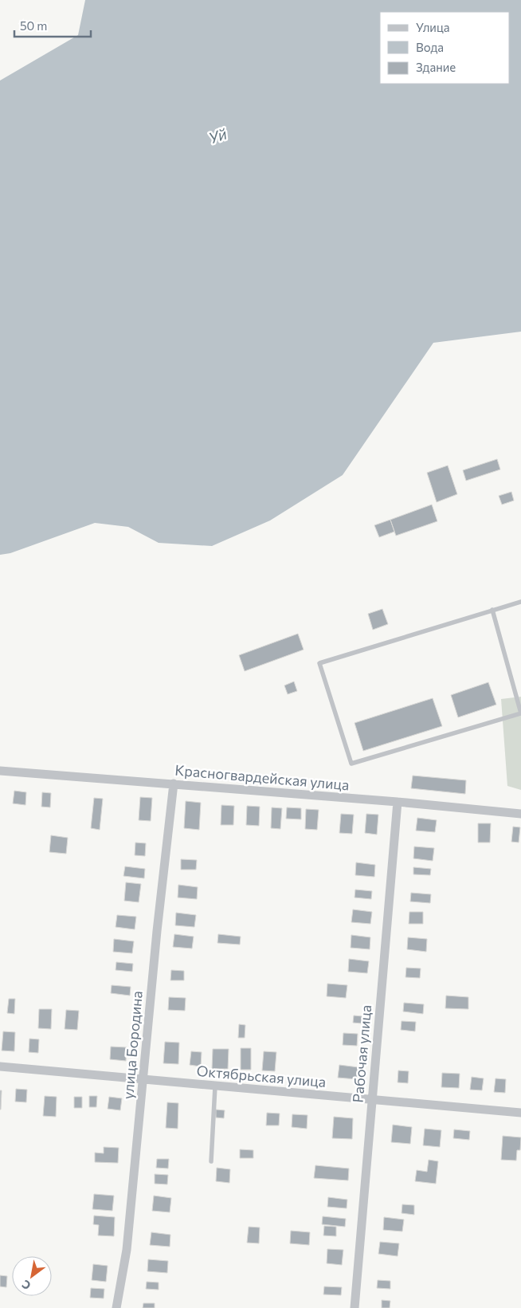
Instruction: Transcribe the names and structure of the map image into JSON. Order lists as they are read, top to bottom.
{
  "streets": {
    "street": [
      "Красногвардейская улица",
      "улица Бородина",
      "Рабочая улица",
      "Октябрьская улица"
    ]
  },
  "crossings": [
    ["Красногвардейская улица", "улица Бородина"],
    ["Красногвардейская улица", "Рабочая улица"],
    ["улица Бородина", "Октябрьская улица"],
    ["Рабочая улица", "Октябрьская улица"]
  ],
  "water": ["Уй"],
  "legend": ["Улица", "Вода", "Здание"],
  "scale_bar": "50 m",
  "north": "bottom left"
}
